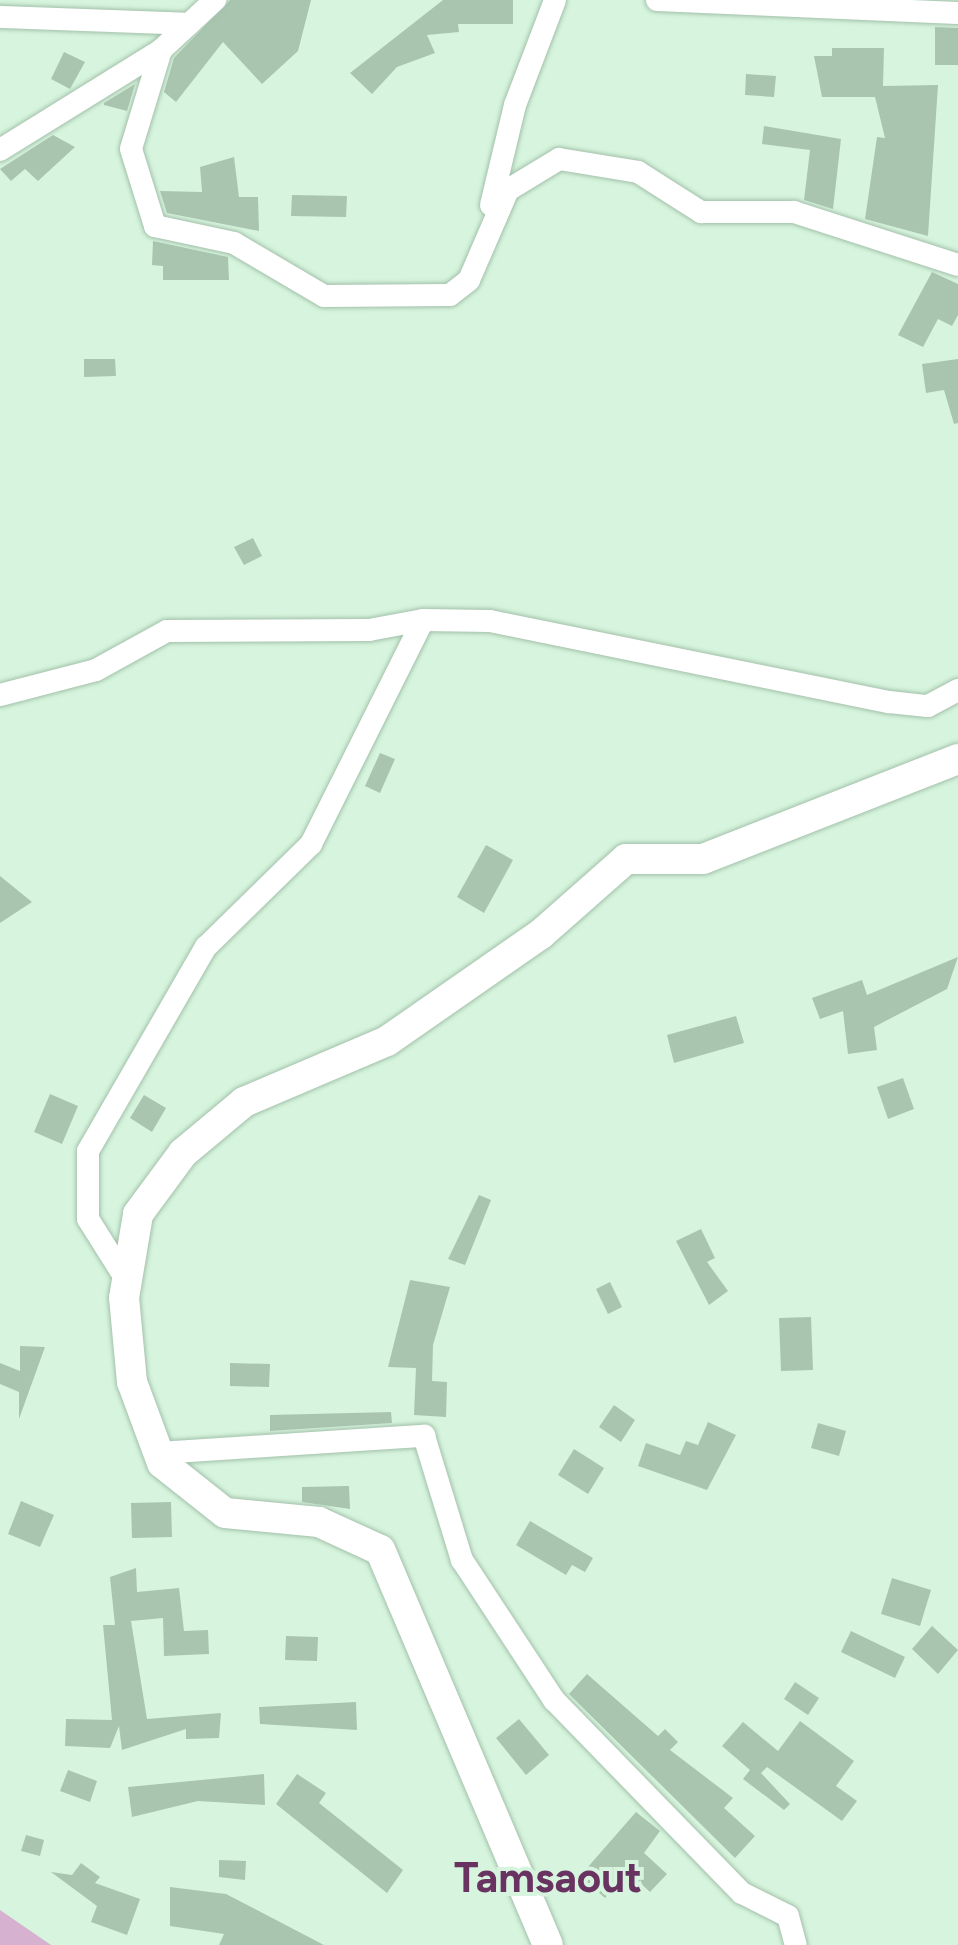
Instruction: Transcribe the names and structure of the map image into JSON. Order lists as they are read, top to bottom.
{
  "districts": ["Tamsaout"]
}
